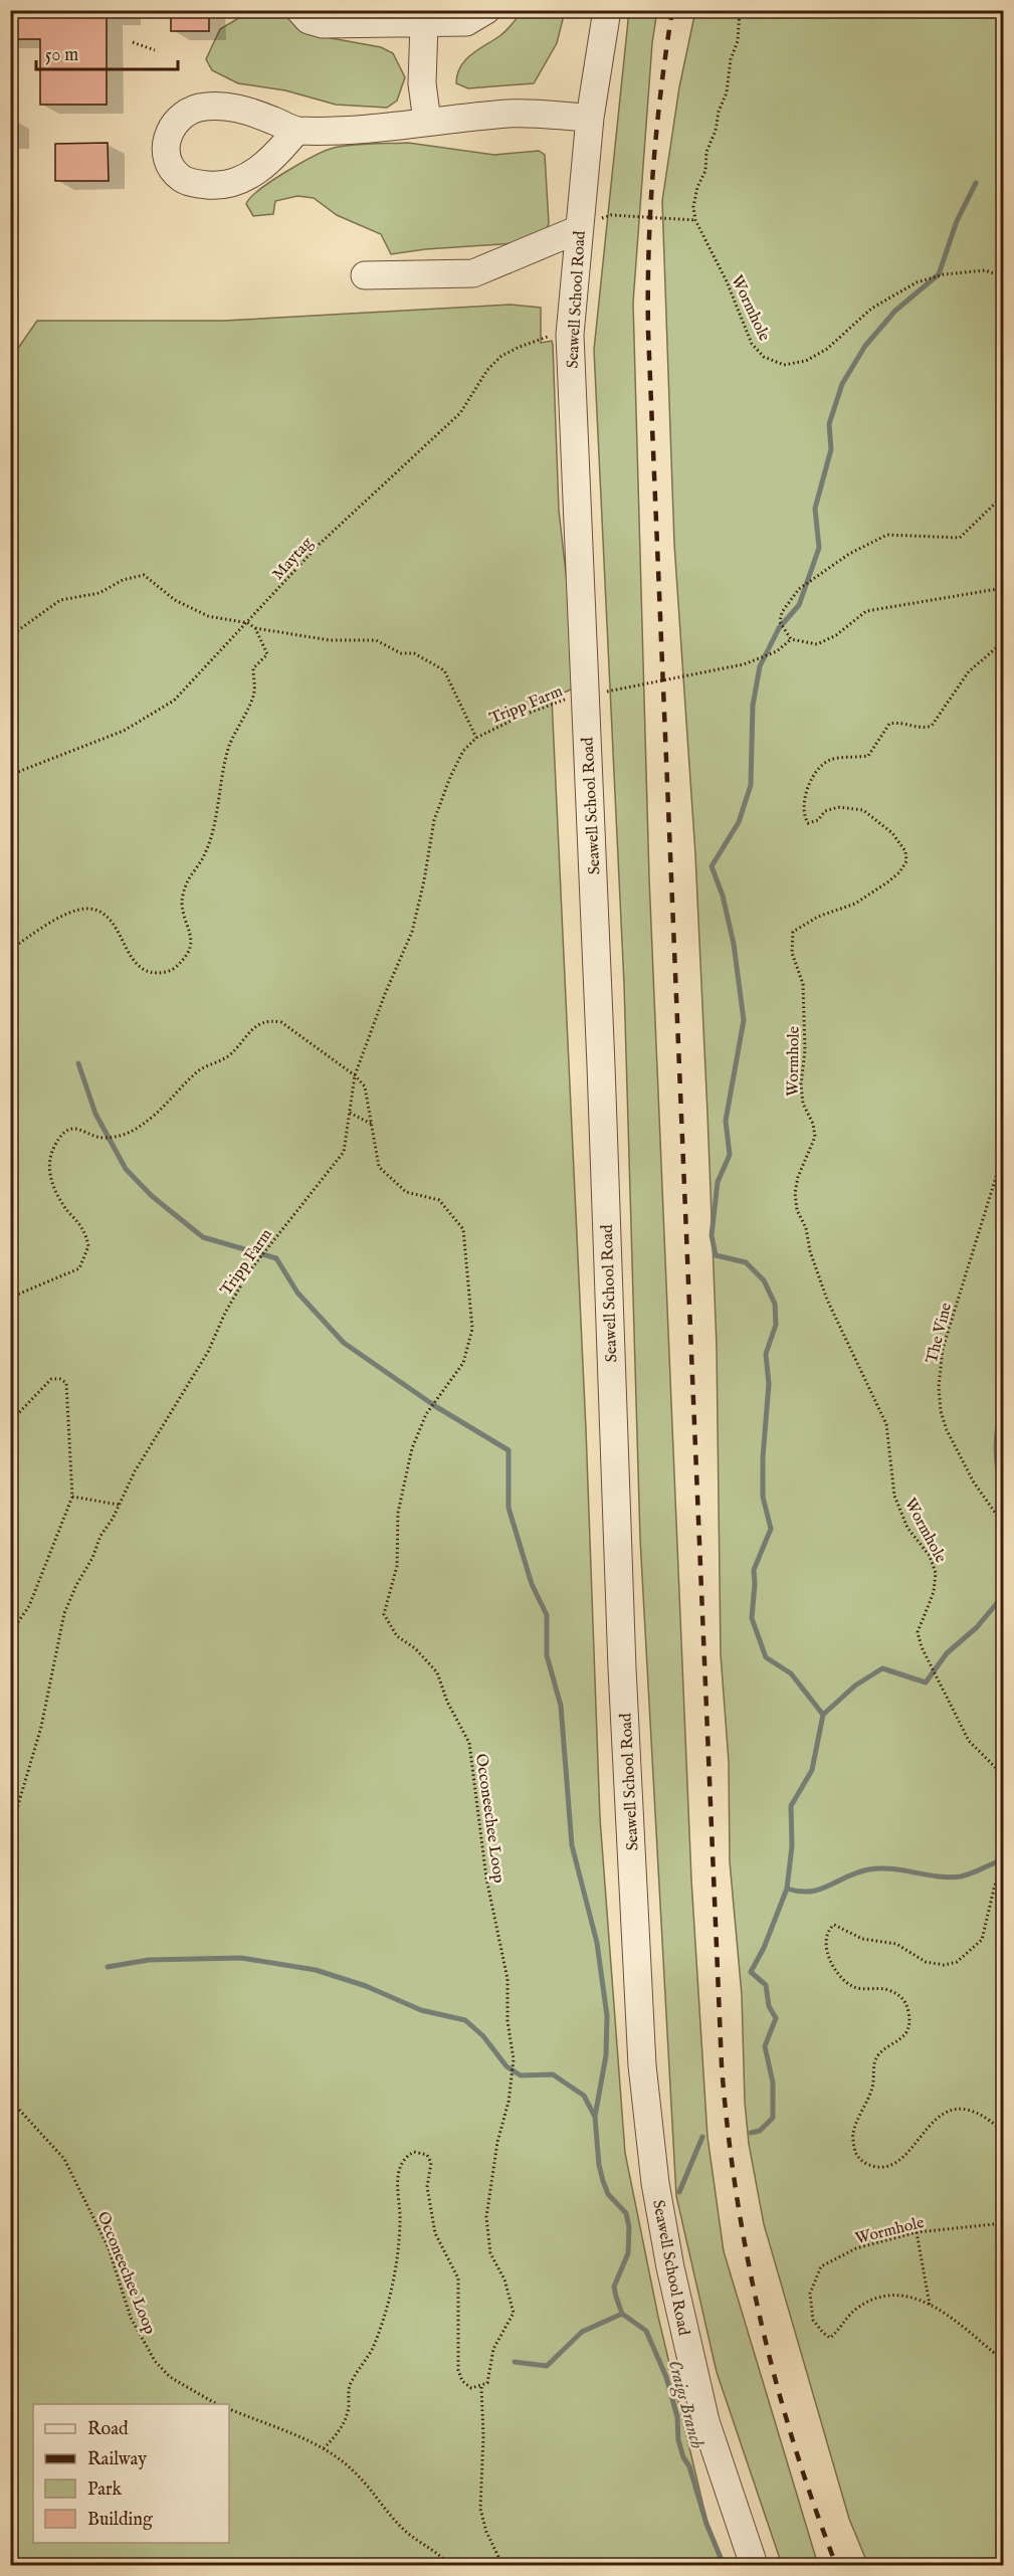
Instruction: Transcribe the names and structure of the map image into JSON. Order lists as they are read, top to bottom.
{
  "streets": {
    "street": ["Seawell School Road"],
    "path": [
      "Wormhole",
      "Maytag",
      "Tripp Farm",
      "The Vine",
      "Occoneechee Loop"
    ]
  },
  "crossings": [
    ["Seawell School Road", "Maytag"],
    ["Seawell School Road", "Tripp Farm"],
    ["Tripp Farm", "Occoneechee Loop"]
  ],
  "water": ["Craigs Branch"],
  "legend": [
    "Road",
    "Railway",
    "Park",
    "Building"
  ],
  "scale_bar": "50 m"
}
